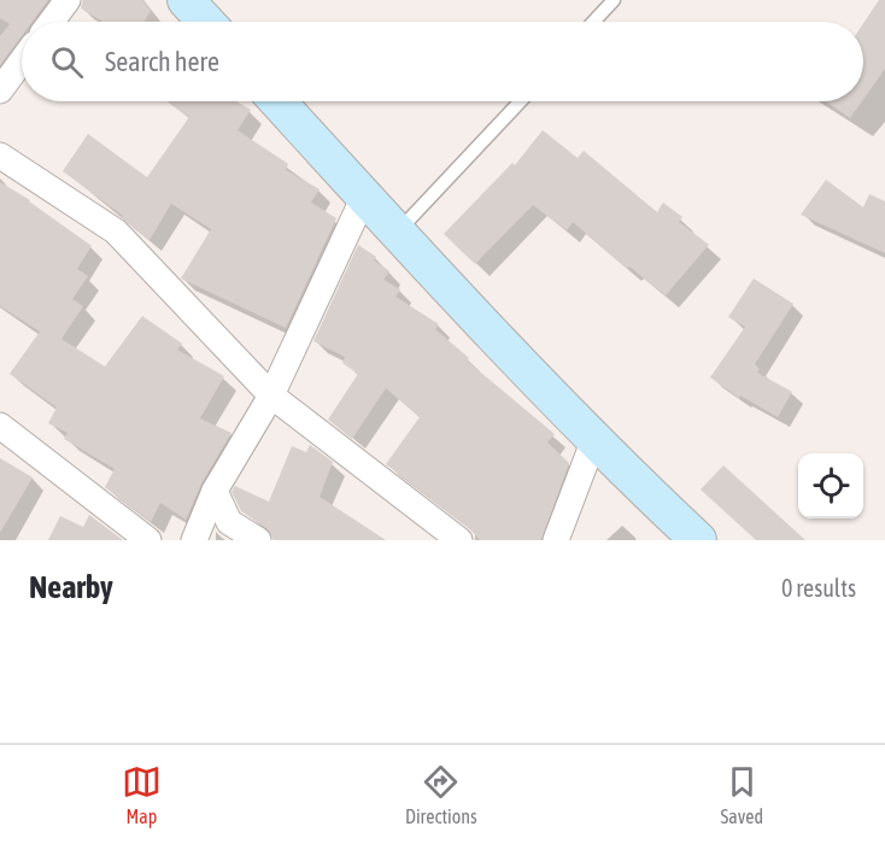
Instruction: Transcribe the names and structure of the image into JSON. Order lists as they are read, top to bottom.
{
  "page": {
    "search": "Search here",
    "heading": ["Nearby", "0 results"],
    "nav": ["Map", "Directions", "Saved"]
  }
}
